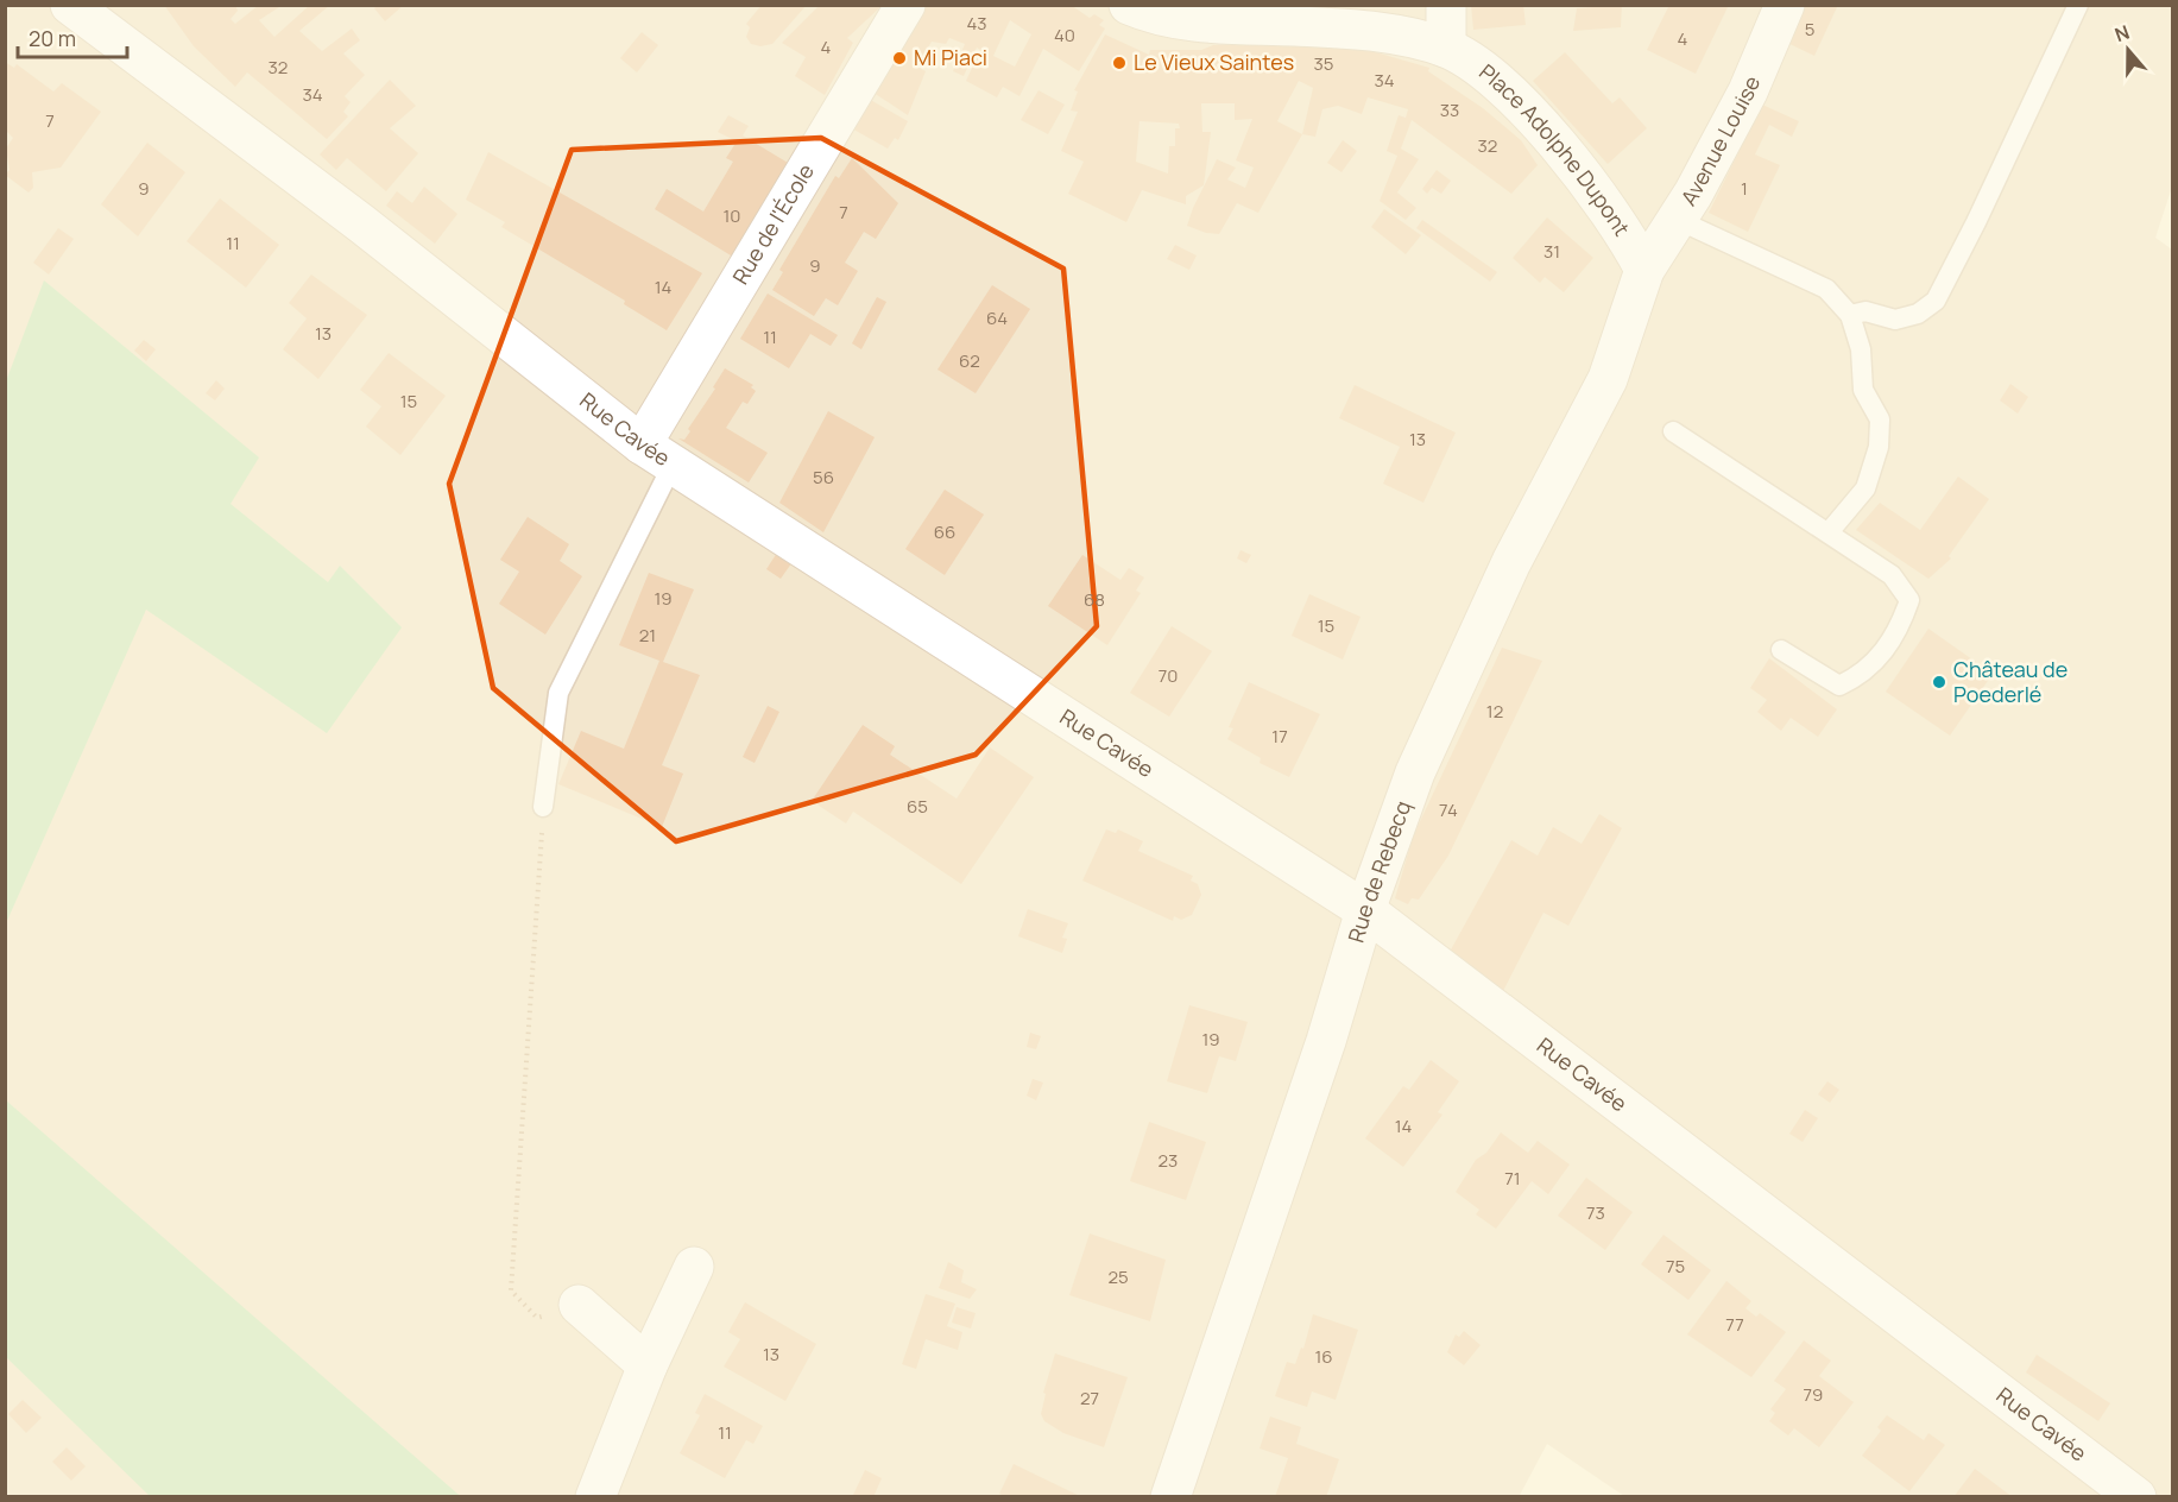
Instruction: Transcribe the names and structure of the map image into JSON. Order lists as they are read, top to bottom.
{
  "streets": {
    "street": [
      "Avenue Louise",
      "Place Adolphe Dupont",
      "Rue de l'École",
      "Rue Cavée",
      "Rue de Rebecq"
    ]
  },
  "crossings": [
    ["Avenue Louise", "Place Adolphe Dupont"],
    ["Avenue Louise", "Rue de Rebecq"],
    ["Place Adolphe Dupont", "Rue de Rebecq"],
    ["Rue de l'École", "Rue Cavée"],
    ["Rue Cavée", "Rue de Rebecq"]
  ],
  "places": ["Mi Piaci", "Le Vieux Saintes", "Château de Poederlé"],
  "house_numbers": [
    "43",
    "5",
    "40",
    "4",
    "4",
    "35",
    "32",
    "34",
    "34",
    "33",
    "7",
    "32",
    "9",
    "1",
    "7",
    "10",
    "11",
    "31",
    "9",
    "14",
    "64",
    "13",
    "11",
    "62",
    "15",
    "13",
    "56",
    "66",
    "19",
    "68",
    "15",
    "21",
    "70",
    "12",
    "17",
    "65",
    "74",
    "19",
    "14",
    "23",
    "71",
    "73",
    "75",
    "25",
    "77",
    "13",
    "16",
    "79",
    "27",
    "11"
  ],
  "scale_bar": "20 m",
  "north": "top"
}
